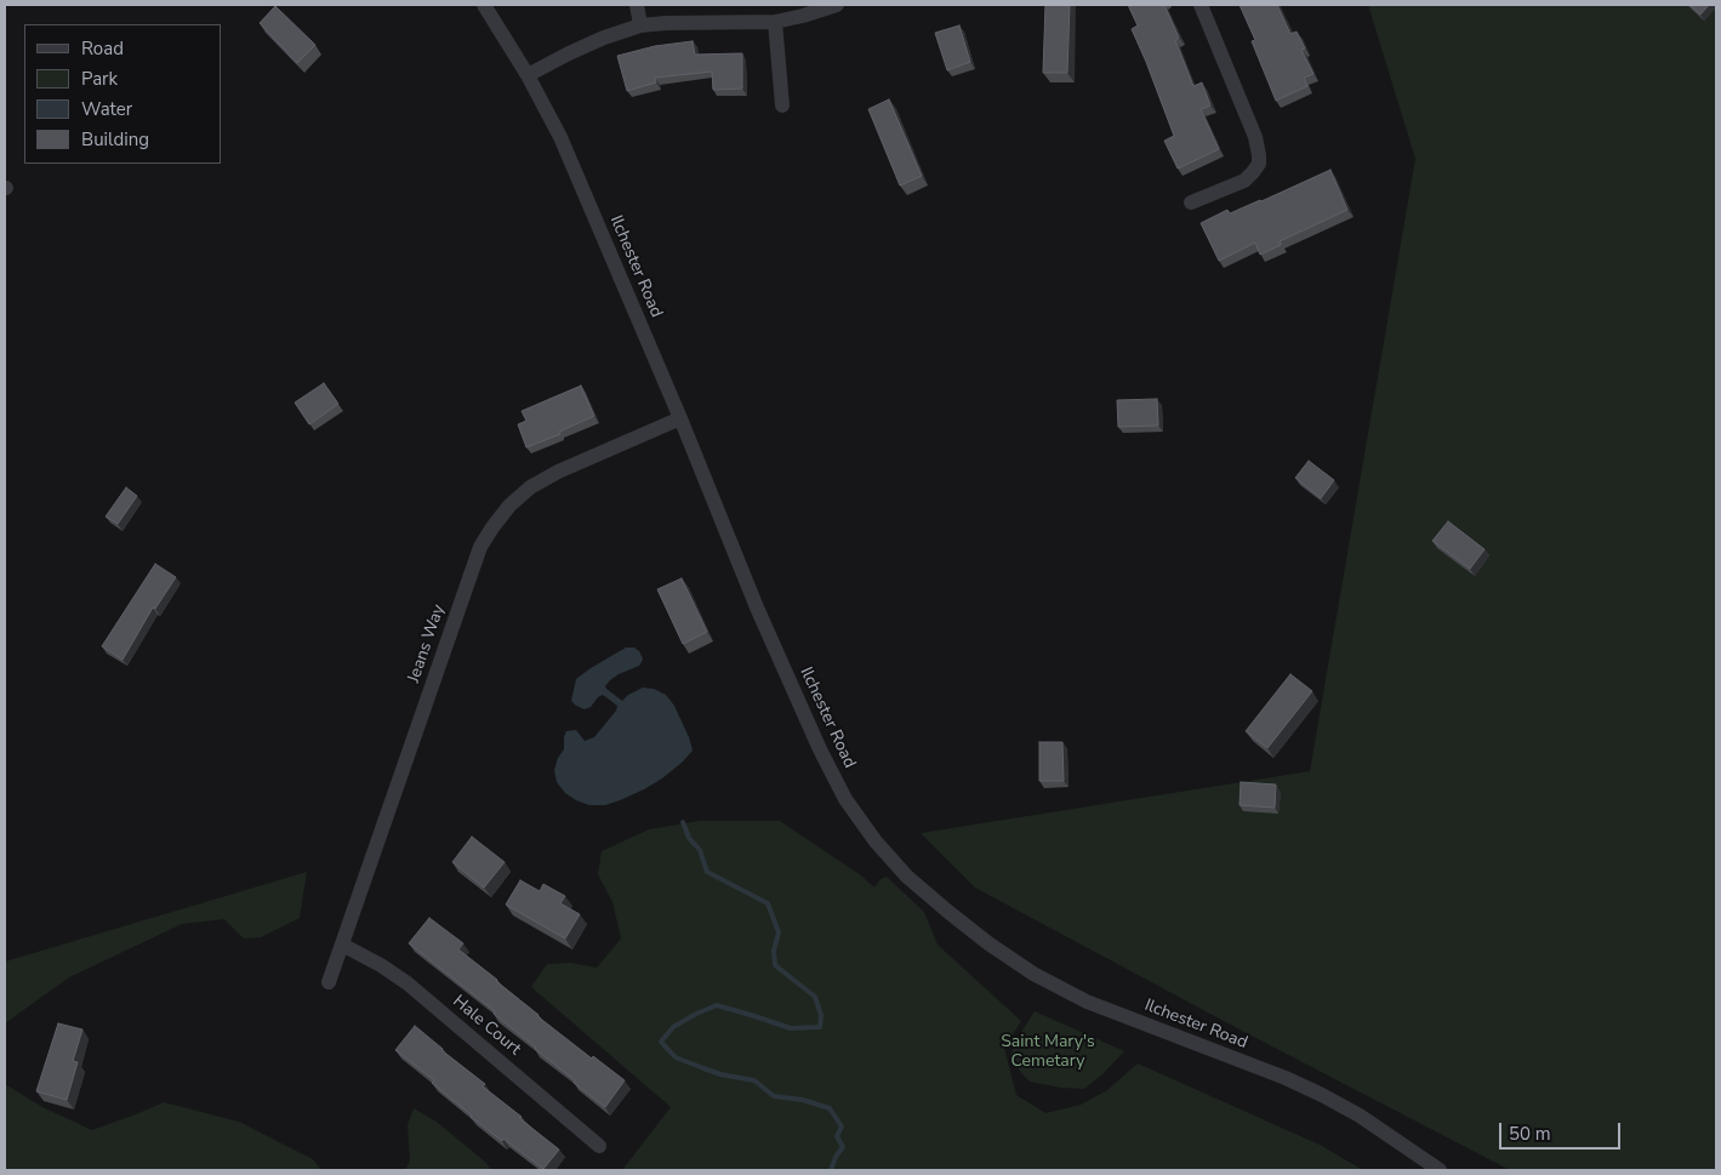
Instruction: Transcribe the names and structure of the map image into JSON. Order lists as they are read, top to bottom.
{
  "streets": {
    "street": ["Ilchester Road", "Jeans Way", "Hale Court"]
  },
  "crossings": [
    ["Ilchester Road", "Jeans Way"],
    ["Jeans Way", "Hale Court"]
  ],
  "parks": ["Saint Mary's Cemetary"],
  "legend": [
    "Road",
    "Park",
    "Water",
    "Building"
  ],
  "scale_bar": "50 m"
}
